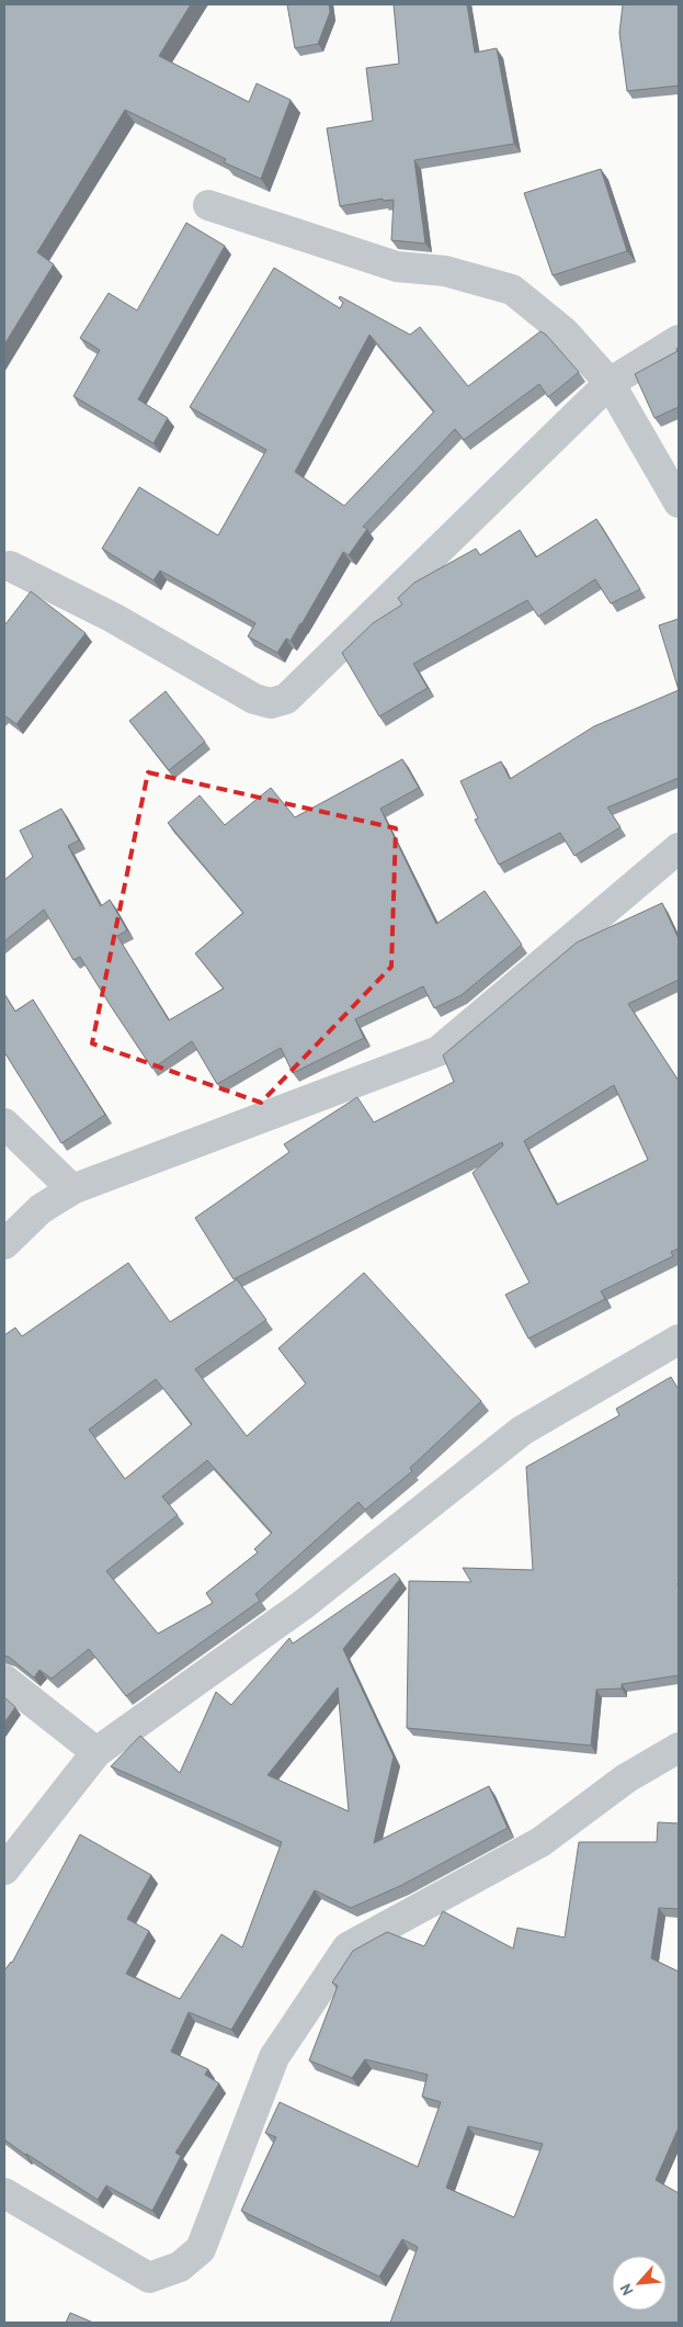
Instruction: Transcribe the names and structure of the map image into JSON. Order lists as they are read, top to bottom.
{
  "north": "bottom left"
}
